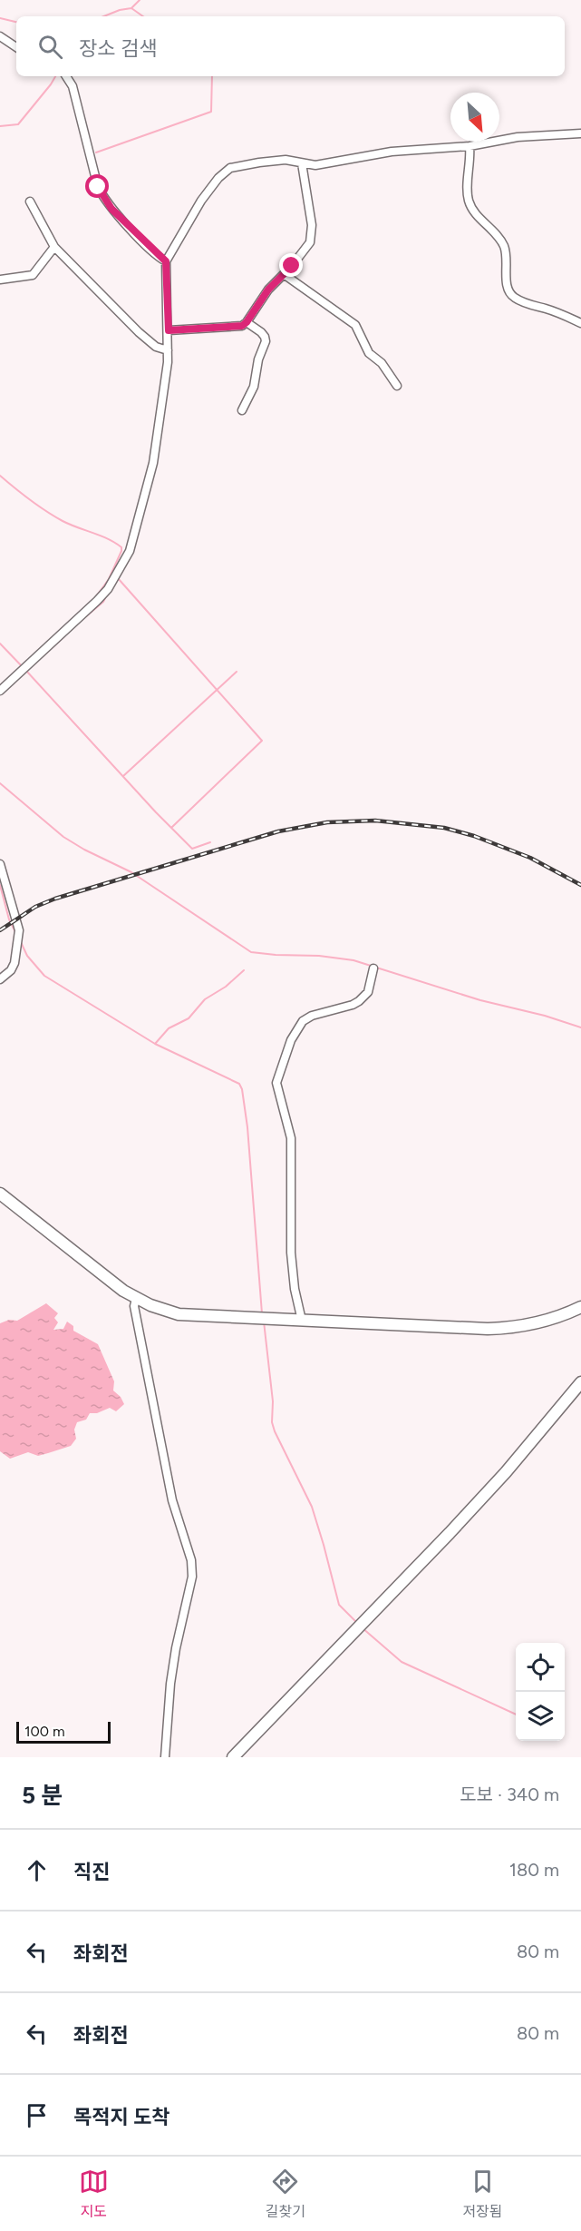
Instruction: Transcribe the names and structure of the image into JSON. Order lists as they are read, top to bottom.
{
  "scale_bar": "100 m",
  "north": "bottom right",
  "page": {
    "search": "장소 검색",
    "scale": "100 m",
    "heading": ["5 분", "도보 · 340 m"],
    "list": [
      ["직진", "180 m"],
      ["좌회전", "80 m"],
      ["좌회전", "80 m"],
      "목적지 도착"
    ],
    "nav": ["지도", "길찾기", "저장됨"]
  }
}
